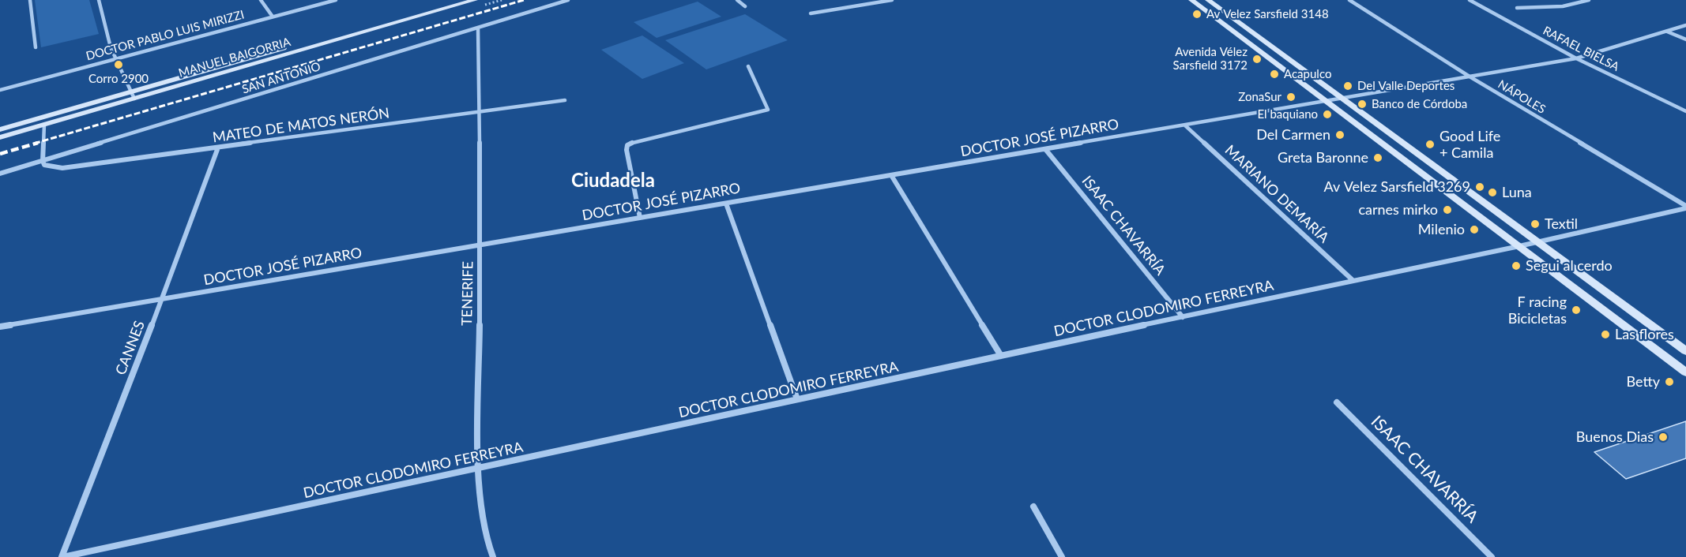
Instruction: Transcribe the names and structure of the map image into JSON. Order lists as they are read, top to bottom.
{
  "streets": {
    "main road": ["MANUEL BAIGORRIA"],
    "street": [
      "DOCTOR PABLO LUIS MIRIZZI",
      "RAFAEL BIELSA",
      "SAN ANTONIO",
      "NÁPOLES",
      "MATEO DE MATOS NERÓN",
      "DOCTOR JOSÉ PIZARRO",
      "MARIANO DEMARÍA",
      "ISAAC CHAVARRÍA",
      "TENERIFE",
      "DOCTOR CLODOMIRO FERREYRA",
      "CANNES"
    ]
  },
  "crossings": [
    ["RAFAEL BIELSA", "DOCTOR JOSÉ PIZARRO"],
    ["SAN ANTONIO", "MATEO DE MATOS NERÓN"],
    ["SAN ANTONIO", "TENERIFE"],
    ["NÁPOLES", "DOCTOR JOSÉ PIZARRO"],
    ["NÁPOLES", "DOCTOR CLODOMIRO FERREYRA"],
    ["MATEO DE MATOS NERÓN", "TENERIFE"],
    ["MATEO DE MATOS NERÓN", "CANNES"],
    ["DOCTOR JOSÉ PIZARRO", "MARIANO DEMARÍA"],
    ["DOCTOR JOSÉ PIZARRO", "ISAAC CHAVARRÍA"],
    ["DOCTOR JOSÉ PIZARRO", "TENERIFE"],
    ["DOCTOR JOSÉ PIZARRO", "CANNES"],
    ["MARIANO DEMARÍA", "DOCTOR CLODOMIRO FERREYRA"],
    ["ISAAC CHAVARRÍA", "DOCTOR CLODOMIRO FERREYRA"],
    ["TENERIFE", "DOCTOR CLODOMIRO FERREYRA"],
    ["DOCTOR CLODOMIRO FERREYRA", "CANNES"]
  ],
  "districts": ["Ciudadela"],
  "places": [
    "Av Velez Sarsfield 3148",
    "Avenida Vélez Sarsfield 3172",
    "Corro 2900",
    "Acapulco",
    "Del Valle Deportes",
    "ZonaSur",
    "Banco de Córdoba",
    "El baquiano",
    "Del Carmen",
    "Good Life + Camila",
    "Greta Baronne",
    "Av Velez Sarsfield 3269",
    "Luna",
    "carnes mirko",
    "Textil",
    "Milenio",
    "Segui al cerdo",
    "F racing Bicicletas",
    "Las flores",
    "Betty",
    "Buenos Dias"
  ]
}
